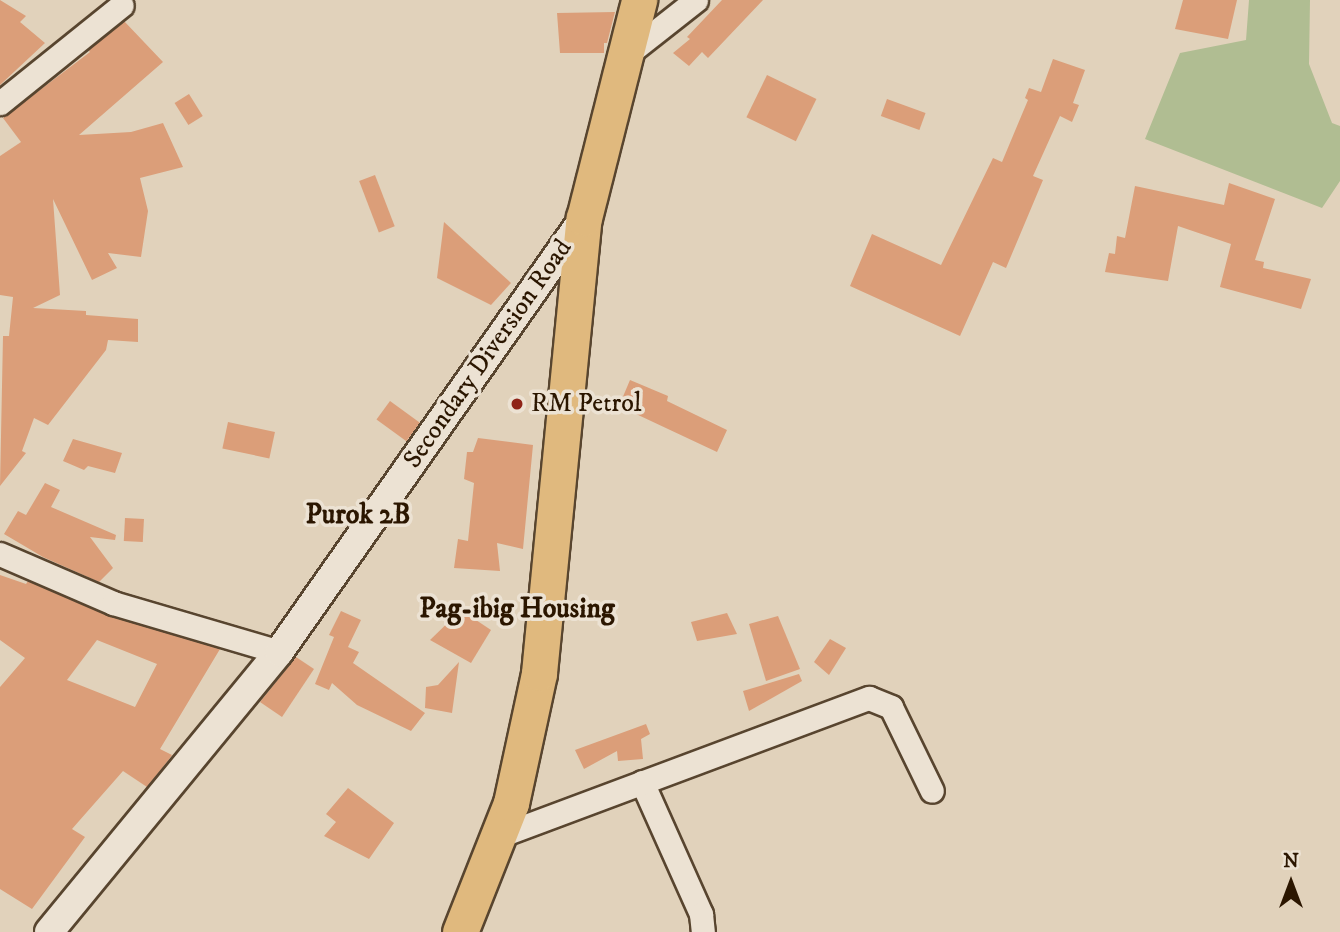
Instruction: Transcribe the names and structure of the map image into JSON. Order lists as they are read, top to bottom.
{
  "streets": {
    "main road": ["Secondary Diversion Road"]
  },
  "districts": ["Purok 2B", "Pag-ibig Housing"],
  "places": ["RM Petrol"],
  "north": "top"
}
